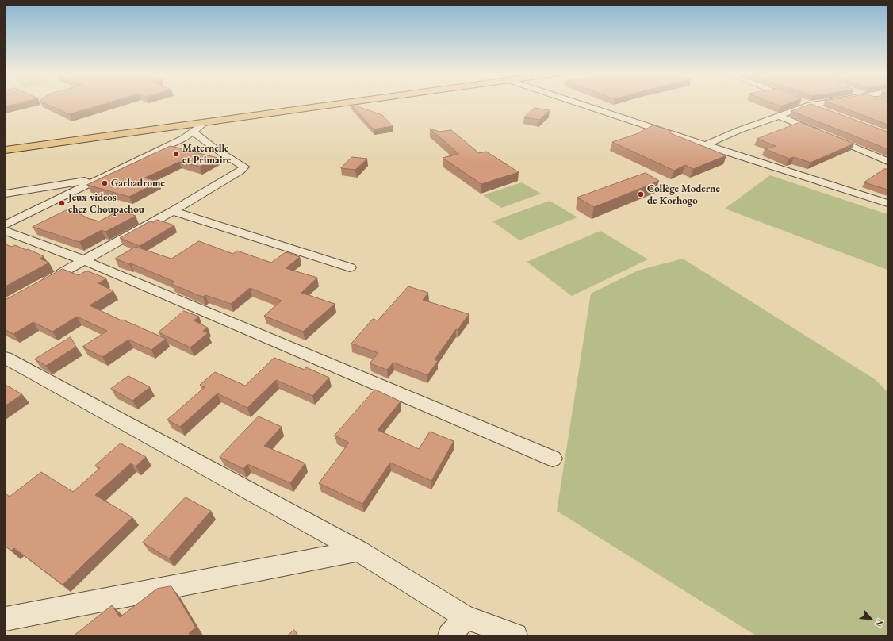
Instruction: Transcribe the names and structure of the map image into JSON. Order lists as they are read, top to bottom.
{
  "places": [
    "Maternelle et Primaire",
    "Garbadrome",
    "Collège Moderne de Korhogo",
    "Jeux videos chez Choupachou"
  ],
  "north": "bottom right"
}
